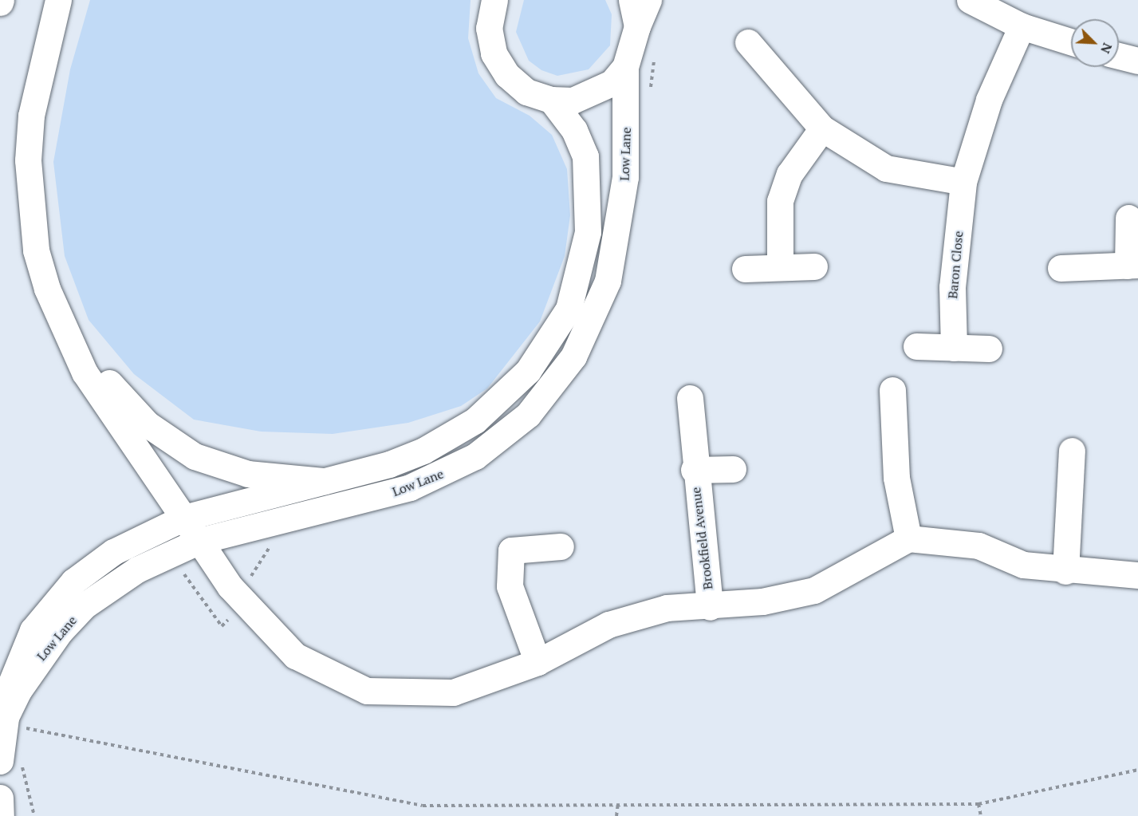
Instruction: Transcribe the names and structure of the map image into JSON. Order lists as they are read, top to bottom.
{
  "streets": {
    "main road": ["Low Lane", "Baron Close", "Brookfield Avenue"]
  },
  "crossings": [
    ["Low Lane", "Brookfield Avenue"]
  ],
  "north": "bottom right"
}
